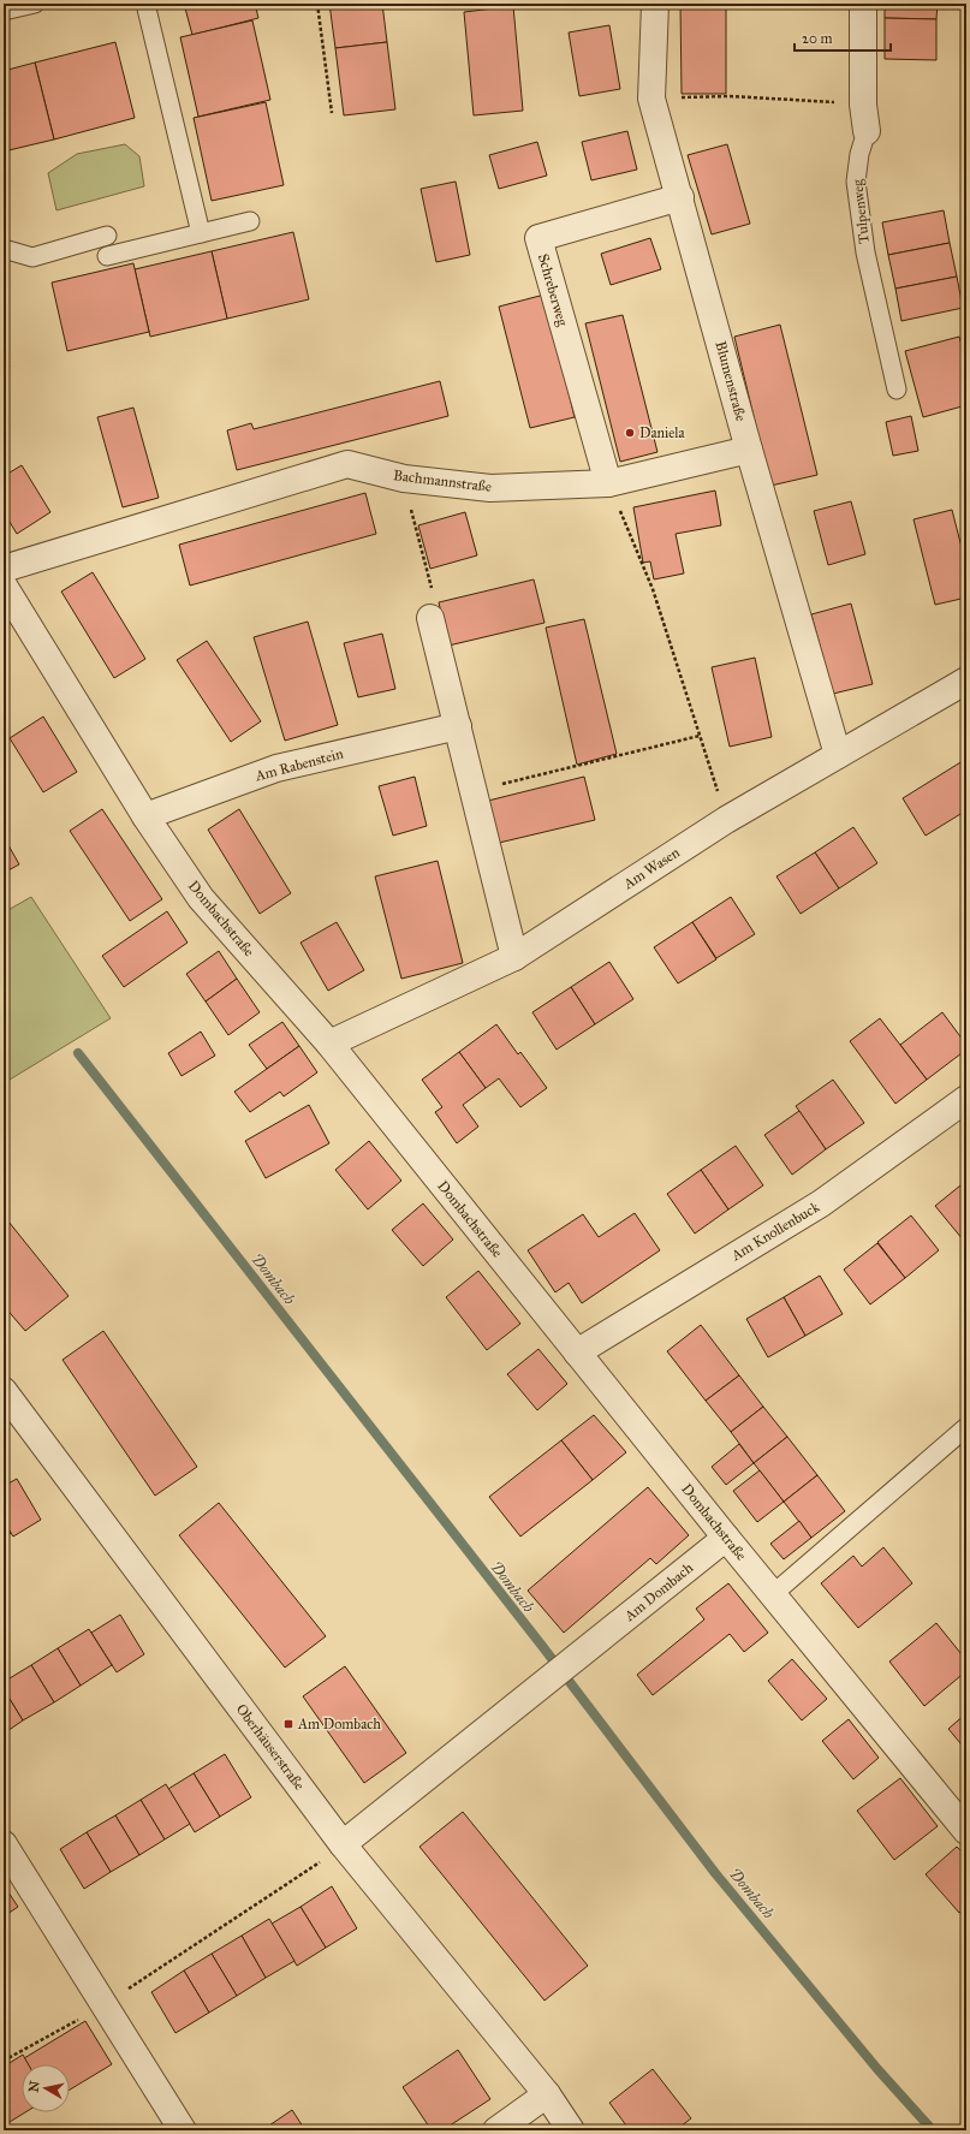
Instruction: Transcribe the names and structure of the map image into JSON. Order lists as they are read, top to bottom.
{
  "streets": {
    "street": [
      "Tulpenweg",
      "Schreberweg",
      "Blumenstraße",
      "Bachmannstraße",
      "Am Rabenstein",
      "Am Wasen",
      "Dombachstraße",
      "Am Knollenbuck",
      "Am Dombach",
      "Oberhäuserstraße"
    ]
  },
  "crossings": [
    ["Schreberweg", "Blumenstraße"],
    ["Schreberweg", "Bachmannstraße"],
    ["Blumenstraße", "Bachmannstraße"],
    ["Blumenstraße", "Am Wasen"],
    ["Am Rabenstein", "Dombachstraße"],
    ["Am Wasen", "Dombachstraße"],
    ["Dombachstraße", "Am Knollenbuck"],
    ["Dombachstraße", "Am Dombach"],
    ["Am Dombach", "Oberhäuserstraße"]
  ],
  "water": ["Dombach"],
  "places": {
    "other": ["Daniela"],
    "transit": ["Am Dombach"]
  },
  "scale_bar": "20 m",
  "north": "left"
}
